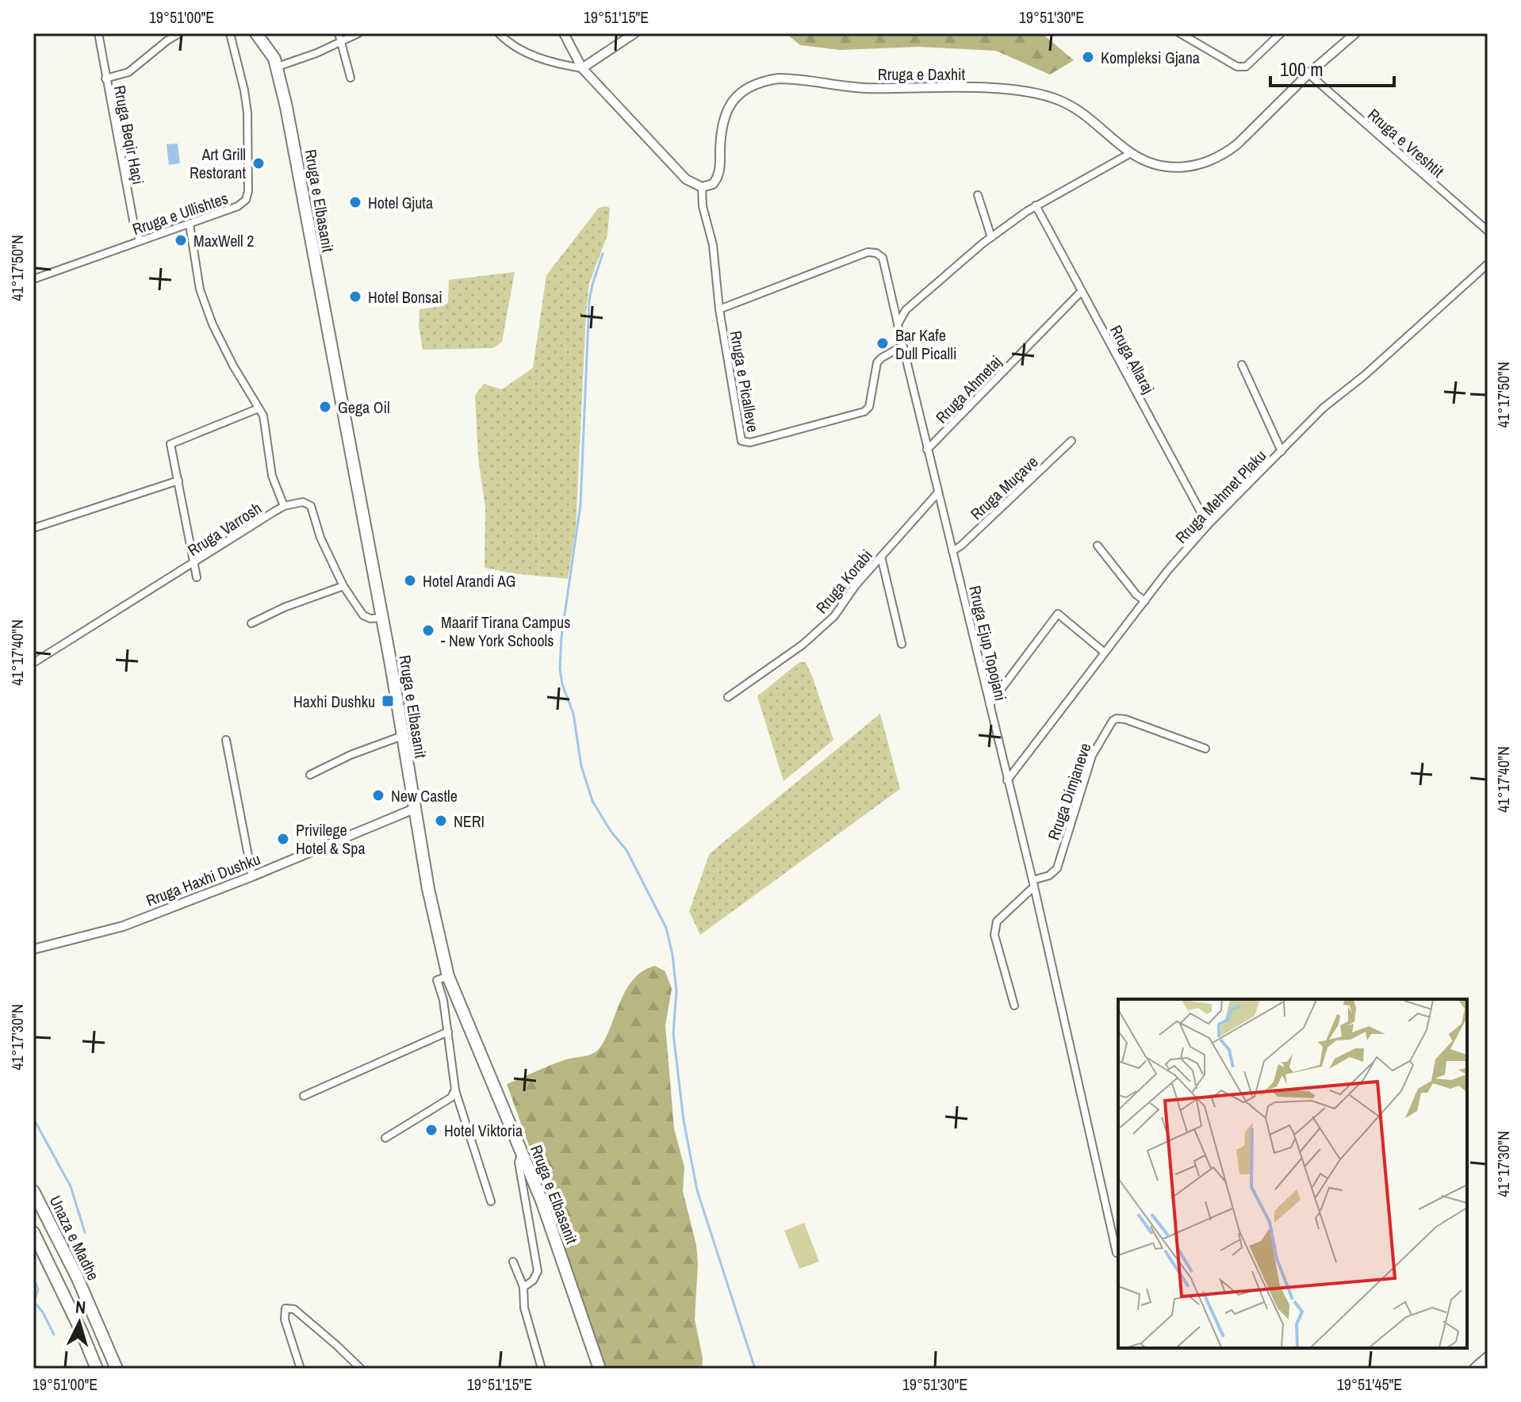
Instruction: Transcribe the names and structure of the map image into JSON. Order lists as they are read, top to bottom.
{
  "streets": {
    "main road": ["Rruga e Elbasanit", "Unaza e Madhe"],
    "street": [
      "Rruga e Daxhit",
      "Rruga Beqir Haçi",
      "Rruga e Vreshtit",
      "Rruga e Ullishtes",
      "Rruga Allaraj",
      "Rruga e Picalleve",
      "Rruga Ahmetaj",
      "Rruga Muçave",
      "Rruga Mehmet Plaku",
      "Rruga Varrosh",
      "Rruga Korabi",
      "Rruga Ejup Topojani",
      "Rruga Dimjaneve",
      "Rruga Haxhi Dushku"
    ]
  },
  "crossings": [
    ["Rruga e Daxhit", "Rruga e Vreshtit"],
    ["Rruga e Daxhit", "Rruga e Picalleve"],
    ["Rruga Beqir Haçi", "Rruga e Ullishtes"],
    ["Rruga e Elbasanit", "Rruga Varrosh"],
    ["Rruga e Elbasanit", "Rruga Haxhi Dushku"],
    ["Rruga Allaraj", "Rruga Ahmetaj"],
    ["Rruga Allaraj", "Rruga Mehmet Plaku"],
    ["Rruga e Picalleve", "Rruga Ejup Topojani"],
    ["Rruga Ahmetaj", "Rruga Ejup Topojani"],
    ["Rruga Muçave", "Rruga Ejup Topojani"],
    ["Rruga Mehmet Plaku", "Rruga Ejup Topojani"],
    ["Rruga Korabi", "Rruga Ejup Topojani"],
    ["Rruga Ejup Topojani", "Rruga Dimjaneve"]
  ],
  "places": {
    "other": [
      "Kompleksi Gjana",
      "Art Grill Restorant",
      "Hotel Gjuta",
      "MaxWell 2",
      "Hotel Bonsai",
      "Bar Kafe Dull Picalli",
      "Gega Oil",
      "Hotel Arandi AG",
      "Maarif Tirana Campus - New York Schools",
      "New Castle",
      "NERI",
      "Privilege Hotel & Spa",
      "Hotel Viktoria"
    ],
    "transit": ["Haxhi Dushku"]
  },
  "scale_bar": "100 m",
  "north": "top",
  "coordinates": [
    "19°51'00\"E",
    "19°51'15\"E",
    "19°51'30\"E",
    "41°17'50\"N",
    "41°17'40\"N",
    "41°17'30\"N",
    "19°51'45\"E"
  ]
}
